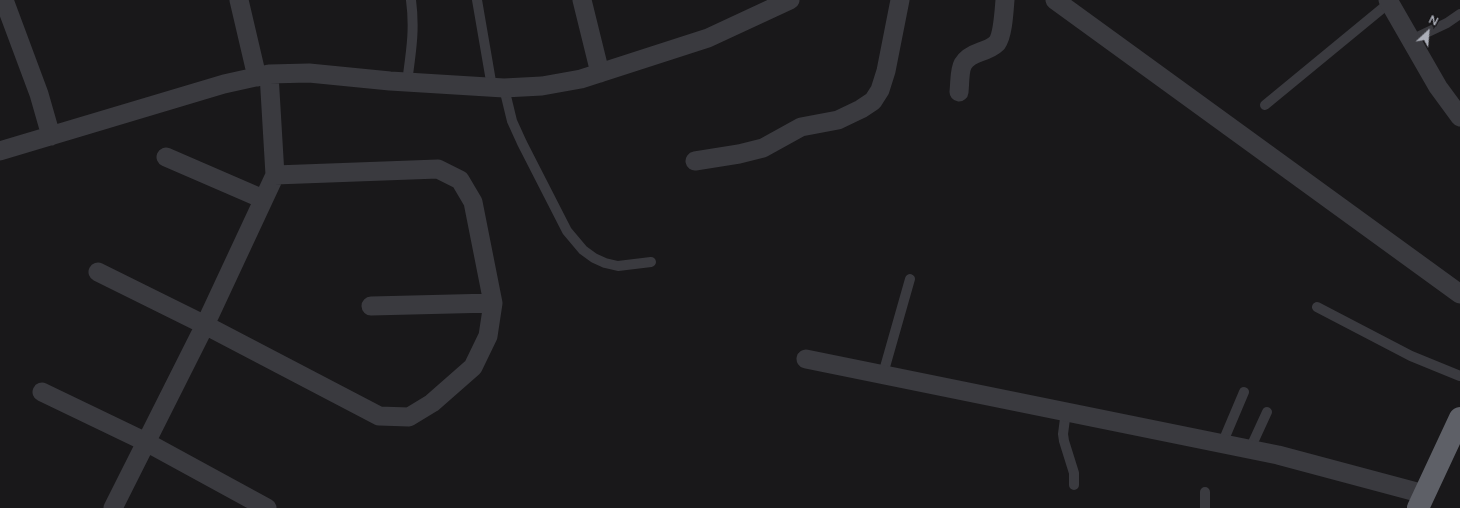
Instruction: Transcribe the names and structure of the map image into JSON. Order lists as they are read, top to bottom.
{
  "north": "top right"
}
